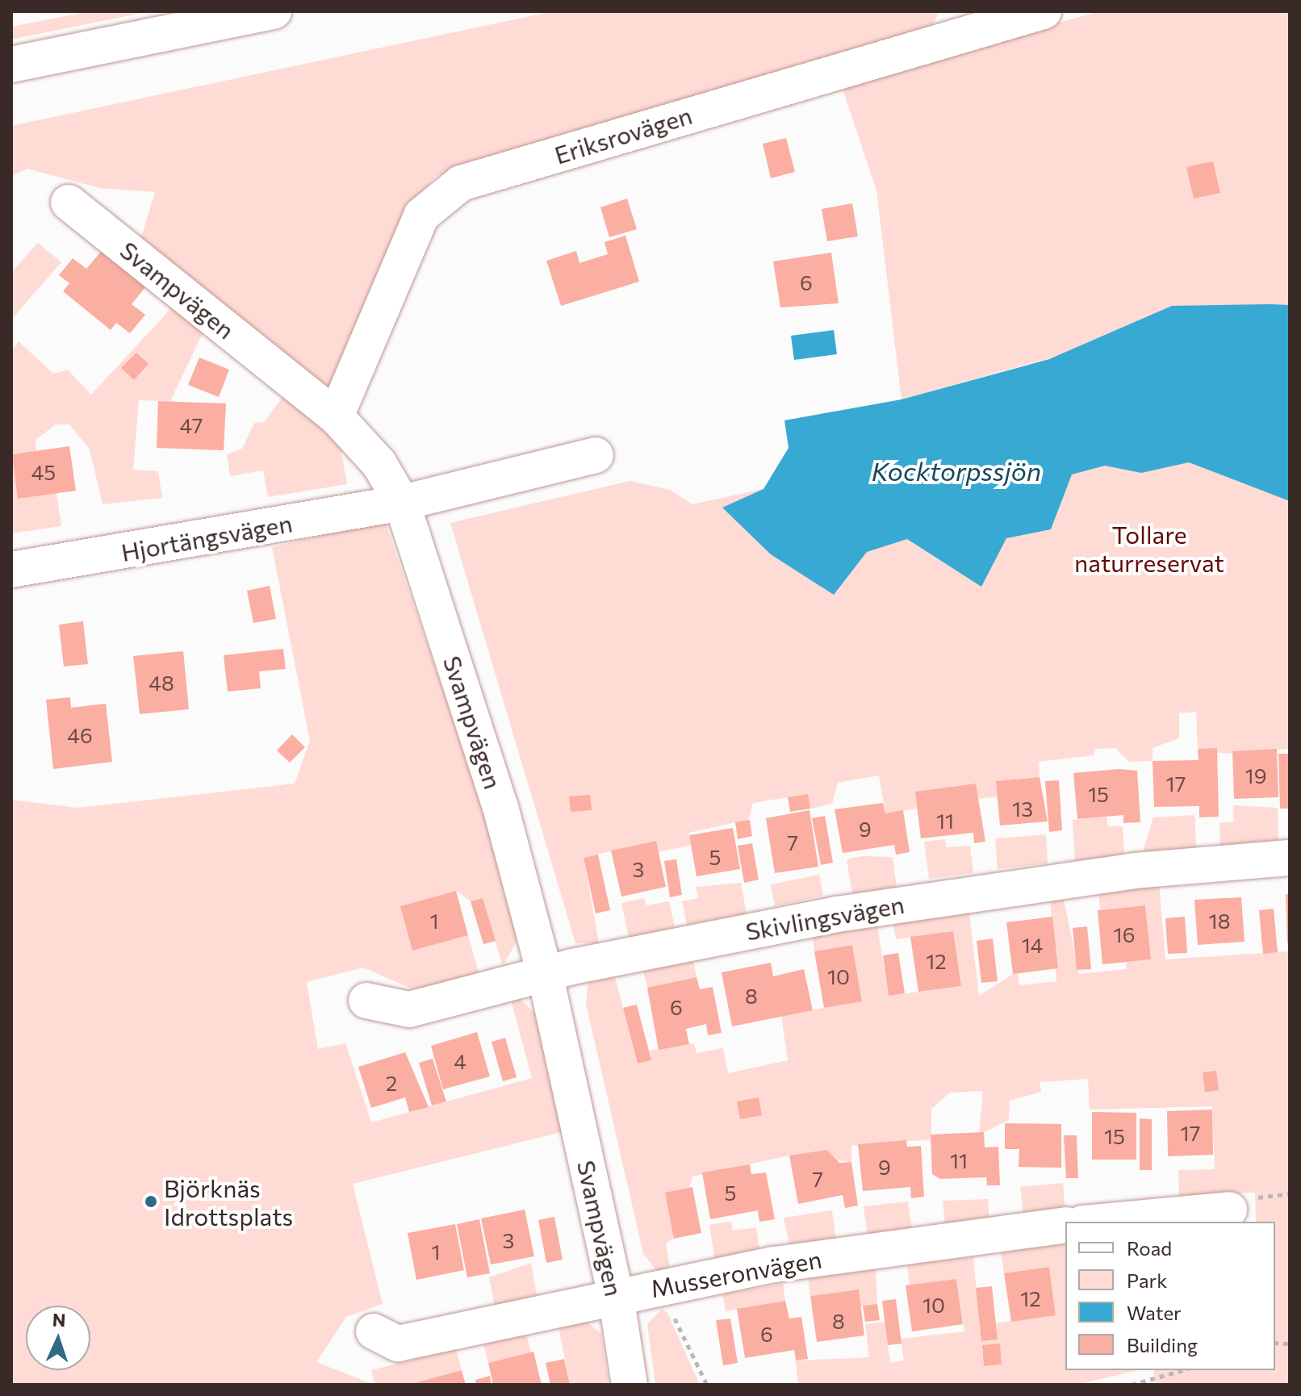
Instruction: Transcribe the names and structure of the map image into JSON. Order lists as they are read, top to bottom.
{
  "streets": {
    "main road": [
      "Eriksrovägen",
      "Svampvägen",
      "Hjortängsvägen",
      "Skivlingsvägen",
      "Musseronvägen"
    ]
  },
  "crossings": [
    ["Eriksrovägen", "Svampvägen"],
    ["Svampvägen", "Hjortängsvägen"],
    ["Svampvägen", "Skivlingsvägen"],
    ["Svampvägen", "Musseronvägen"]
  ],
  "water": ["Kocktorpssjön"],
  "parks": ["Tollare naturreservat"],
  "places": ["Björknäs Idrottsplats"],
  "house_numbers": [
    "6",
    "47",
    "45",
    "48",
    "46",
    "19",
    "17",
    "15",
    "13",
    "11",
    "9",
    "7",
    "5",
    "3",
    "1",
    "18",
    "16",
    "14",
    "12",
    "10",
    "8",
    "6",
    "4",
    "2",
    "17",
    "15",
    "11",
    "9",
    "7",
    "5",
    "3",
    "1",
    "12",
    "10",
    "8",
    "6"
  ],
  "legend": [
    "Road",
    "Park",
    "Water",
    "Building"
  ],
  "north": "top"
}
